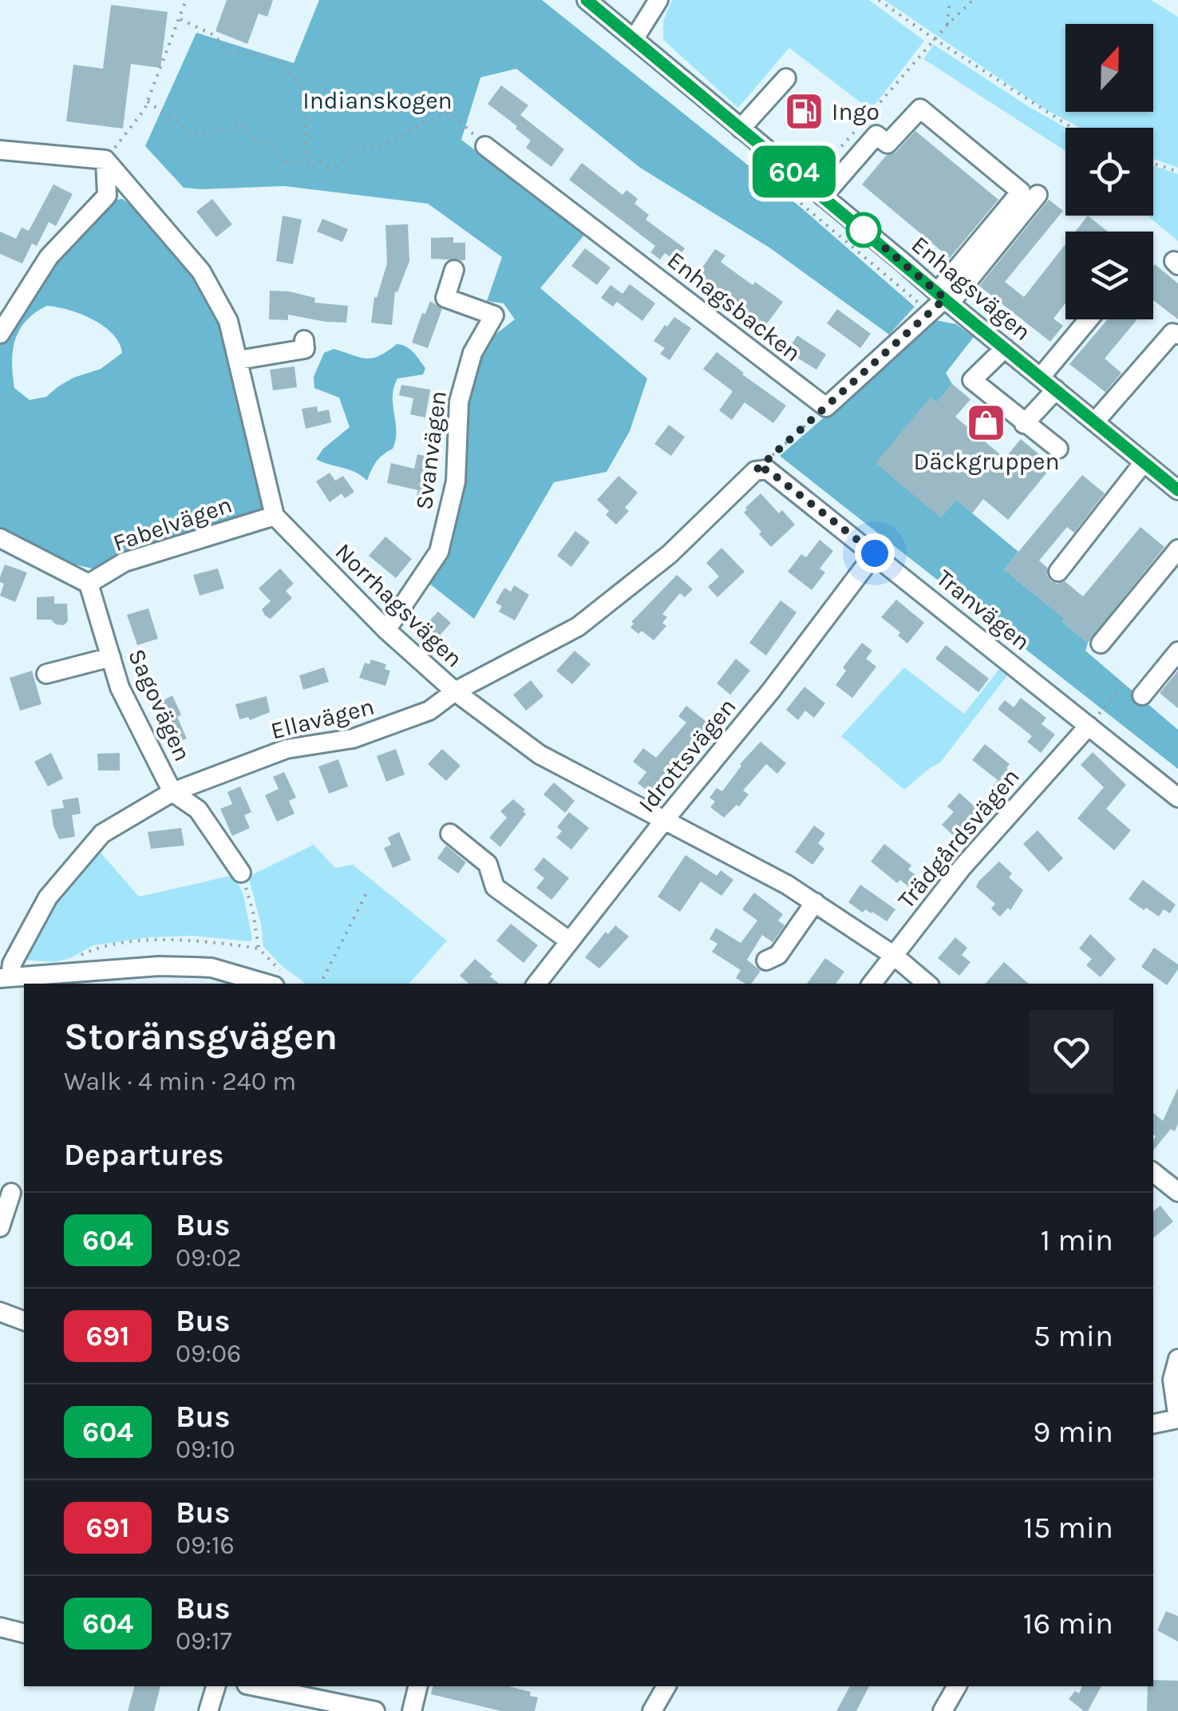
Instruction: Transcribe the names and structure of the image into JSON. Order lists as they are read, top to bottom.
{
  "streets": {
    "street": [
      "Enhagsvägen",
      "Enhagsbacken",
      "Svanvägen",
      "Fabelvägen",
      "Norrhagsvägen",
      "Tranvägen",
      "Sagovägen",
      "Ellavägen",
      "Idrottsvägen",
      "Trädgårdsvägen"
    ]
  },
  "crossings": [
    ["Svanvägen", "Norrhagsvägen"],
    ["Fabelvägen", "Norrhagsvägen"],
    ["Fabelvägen", "Sagovägen"],
    ["Norrhagsvägen", "Ellavägen"],
    ["Norrhagsvägen", "Idrottsvägen"],
    ["Norrhagsvägen", "Trädgårdsvägen"],
    ["Tranvägen", "Ellavägen"],
    ["Tranvägen", "Idrottsvägen"],
    ["Tranvägen", "Trädgårdsvägen"],
    ["Sagovägen", "Ellavägen"]
  ],
  "parks": ["Indianskogen"],
  "places": {
    "fuel station": ["Ingo"],
    "shop": ["Däckgruppen"]
  },
  "lines": ["bus line 604"],
  "north": "top",
  "page": {
    "on_map": "604",
    "heading": [
      ["Storänsgvägen", "Walk · 4 min · 240 m"],
      "Departures"
    ],
    "list": [
      {
        "mark": "604",
        "name": "Bus",
        "note": "09:02",
        "value": "1 min"
      },
      {
        "mark": "691",
        "name": "Bus",
        "note": "09:06",
        "value": "5 min"
      },
      {
        "mark": "604",
        "name": "Bus",
        "note": "09:10",
        "value": "9 min"
      },
      {
        "mark": "691",
        "name": "Bus",
        "note": "09:16",
        "value": "15 min"
      },
      {
        "mark": "604",
        "name": "Bus",
        "note": "09:17",
        "value": "16 min"
      }
    ]
  }
}
